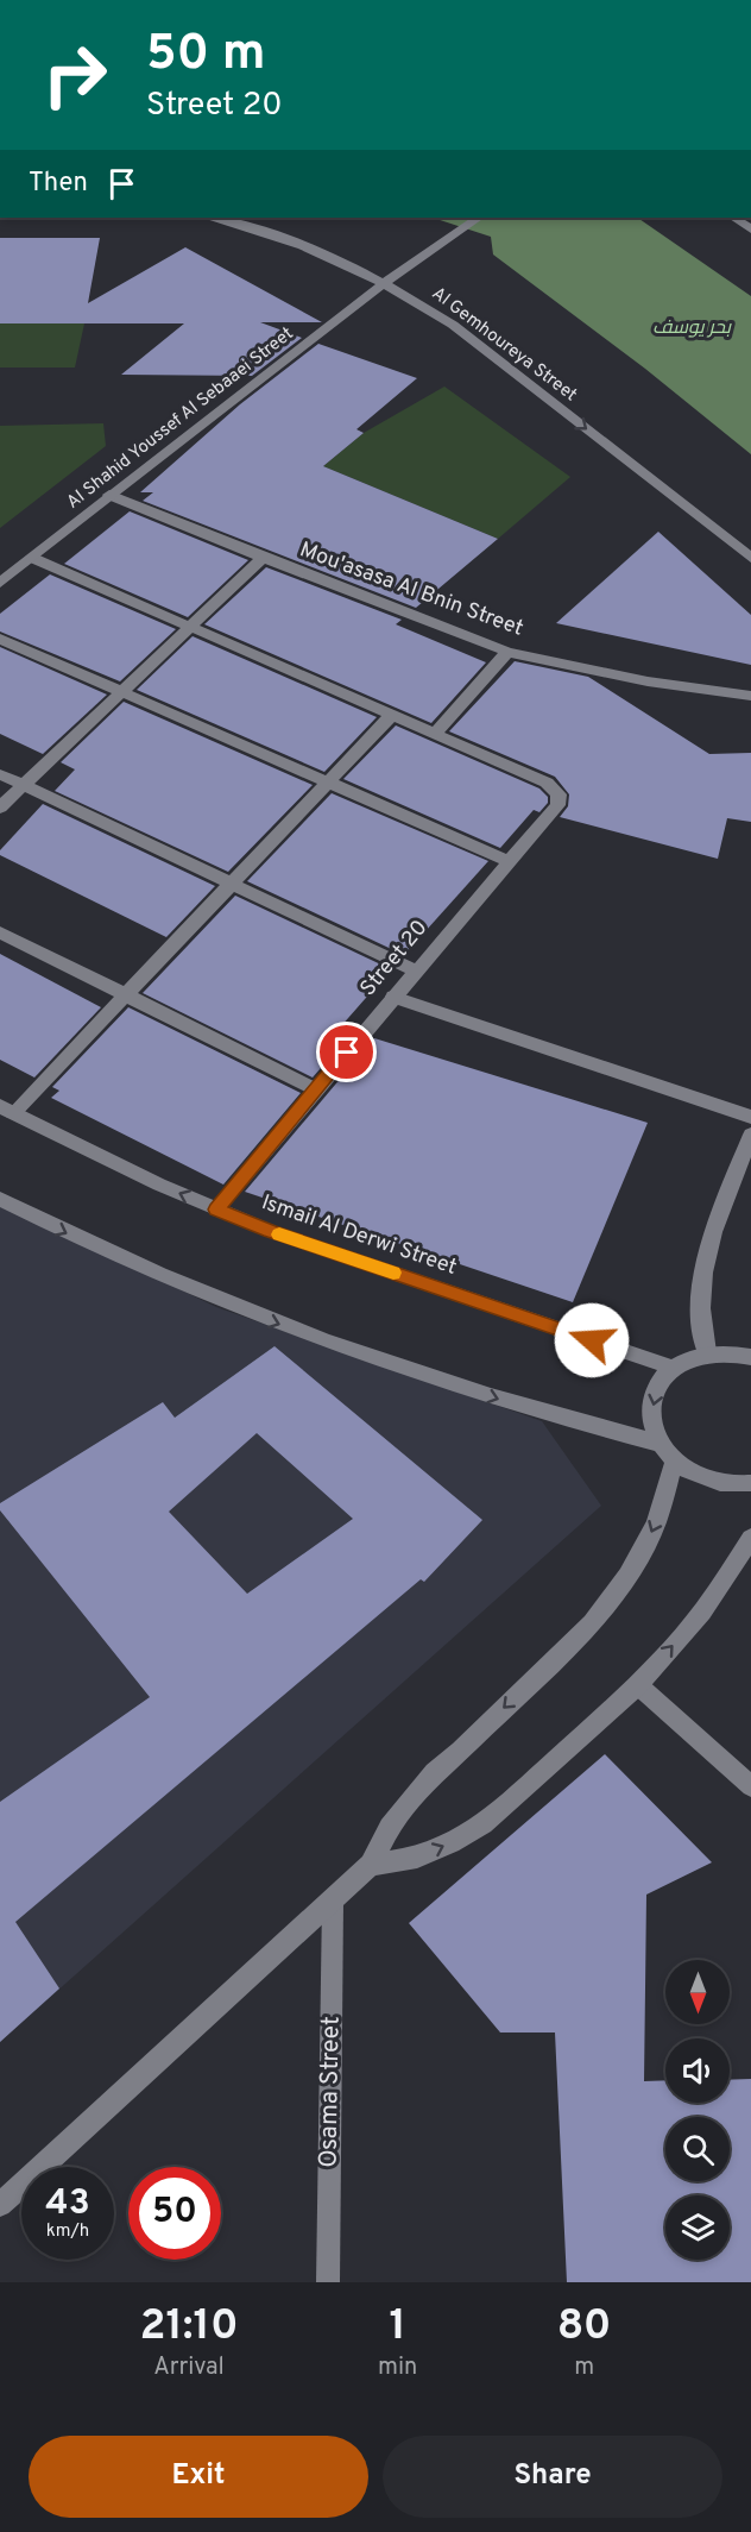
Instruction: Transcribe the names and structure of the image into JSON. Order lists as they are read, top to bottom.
{
  "streets": {
    "street": [
      "Al Gemhoureya Street",
      "Al Shahid Youssef Al Sebaaei Street",
      "Mou'asasa Al Bnin Street",
      "Street 20",
      "Ismail Al Derwi Street",
      "Osama Street"
    ]
  },
  "crossings": [
    ["Al Gemhoureya Street", "Al Shahid Youssef Al Sebaaei Street"],
    ["Al Shahid Youssef Al Sebaaei Street", "Mou'asasa Al Bnin Street"],
    ["Street 20", "Ismail Al Derwi Street"]
  ],
  "one_way": ["Al Gemhoureya Street"],
  "water": ["بحر يوسف"],
  "north": "bottom",
  "page": {
    "turn": ["50 m", "Street 20"],
    "then": "Then",
    "speed": "43 km/h",
    "limit": "50",
    "eta": [
      "21:10",
      "Arrival",
      "1",
      "min",
      "80",
      "m"
    ],
    "buttons": ["Exit", "Share"]
  }
}
